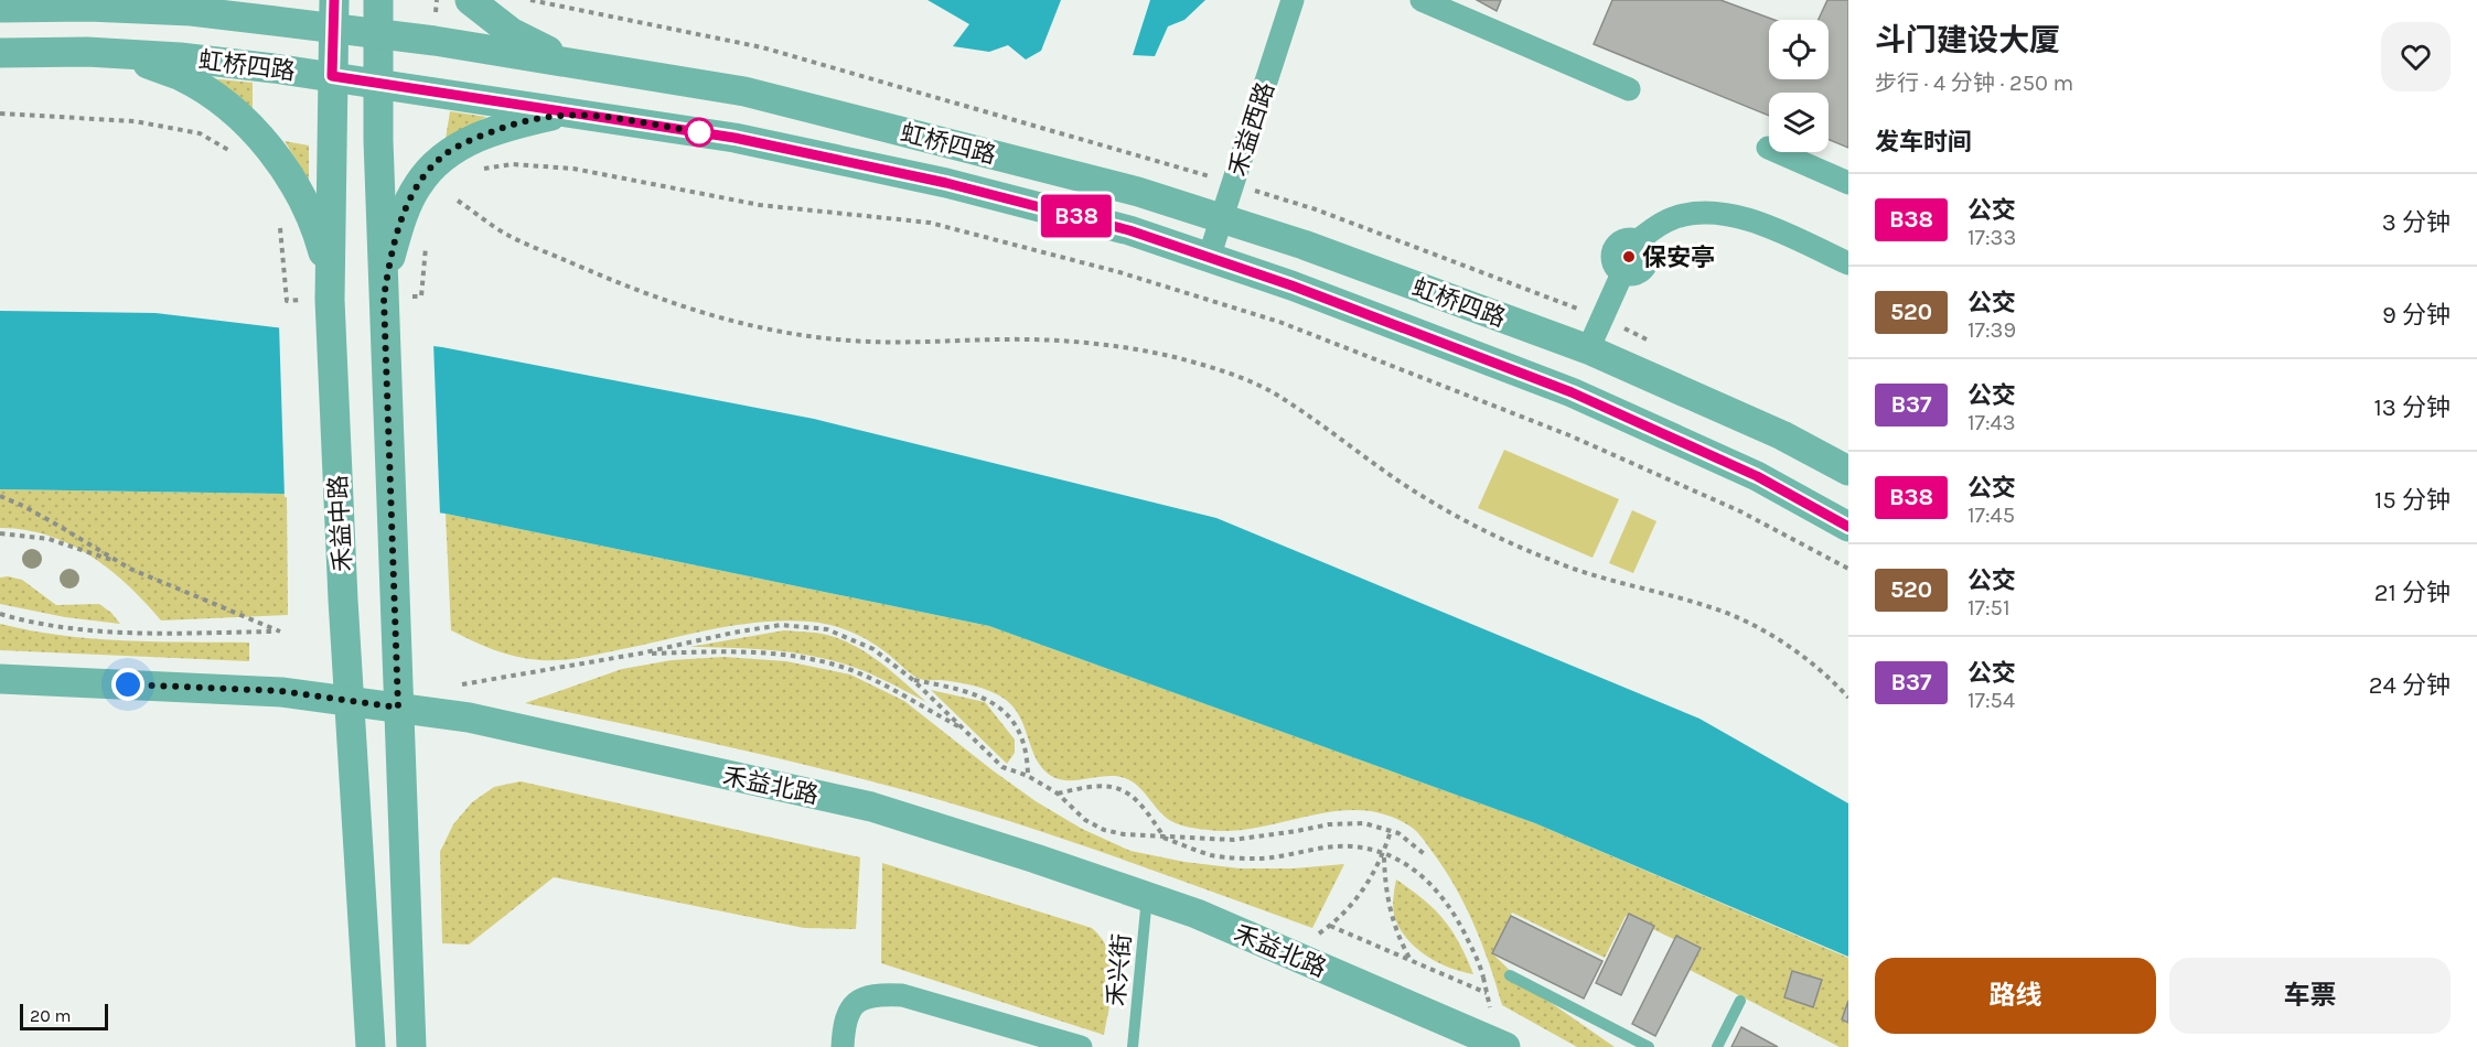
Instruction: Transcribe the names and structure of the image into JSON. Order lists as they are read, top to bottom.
{
  "streets": {
    "street": [
      "虹桥四路",
      "禾益西路",
      "禾益中路",
      "禾益北路"
    ],
    "lane": ["禾兴街"]
  },
  "crossings": [
    ["虹桥四路", "禾益西路"],
    ["虹桥四路", "禾益中路"],
    ["禾益中路", "禾益北路"],
    ["禾益北路", "禾兴街"]
  ],
  "places": ["保安亭"],
  "lines": ["bus line B38"],
  "scale_bar": "20 m",
  "page": {
    "on_map": "B38",
    "heading": [
      ["斗门建设大厦", "步行 · 4 分钟 · 250 m"],
      "发车时间"
    ],
    "list": [
      {
        "mark": "B38",
        "name": "公交",
        "note": "17:33",
        "value": "3 分钟"
      },
      {
        "mark": "520",
        "name": "公交",
        "note": "17:39",
        "value": "9 分钟"
      },
      {
        "mark": "B37",
        "name": "公交",
        "note": "17:43",
        "value": "13 分钟"
      },
      {
        "mark": "B38",
        "name": "公交",
        "note": "17:45",
        "value": "15 分钟"
      },
      {
        "mark": "520",
        "name": "公交",
        "note": "17:51",
        "value": "21 分钟"
      },
      {
        "mark": "B37",
        "name": "公交",
        "note": "17:54",
        "value": "24 分钟"
      }
    ],
    "buttons": ["路线", "车票"],
    "scale": "20 m"
  }
}
